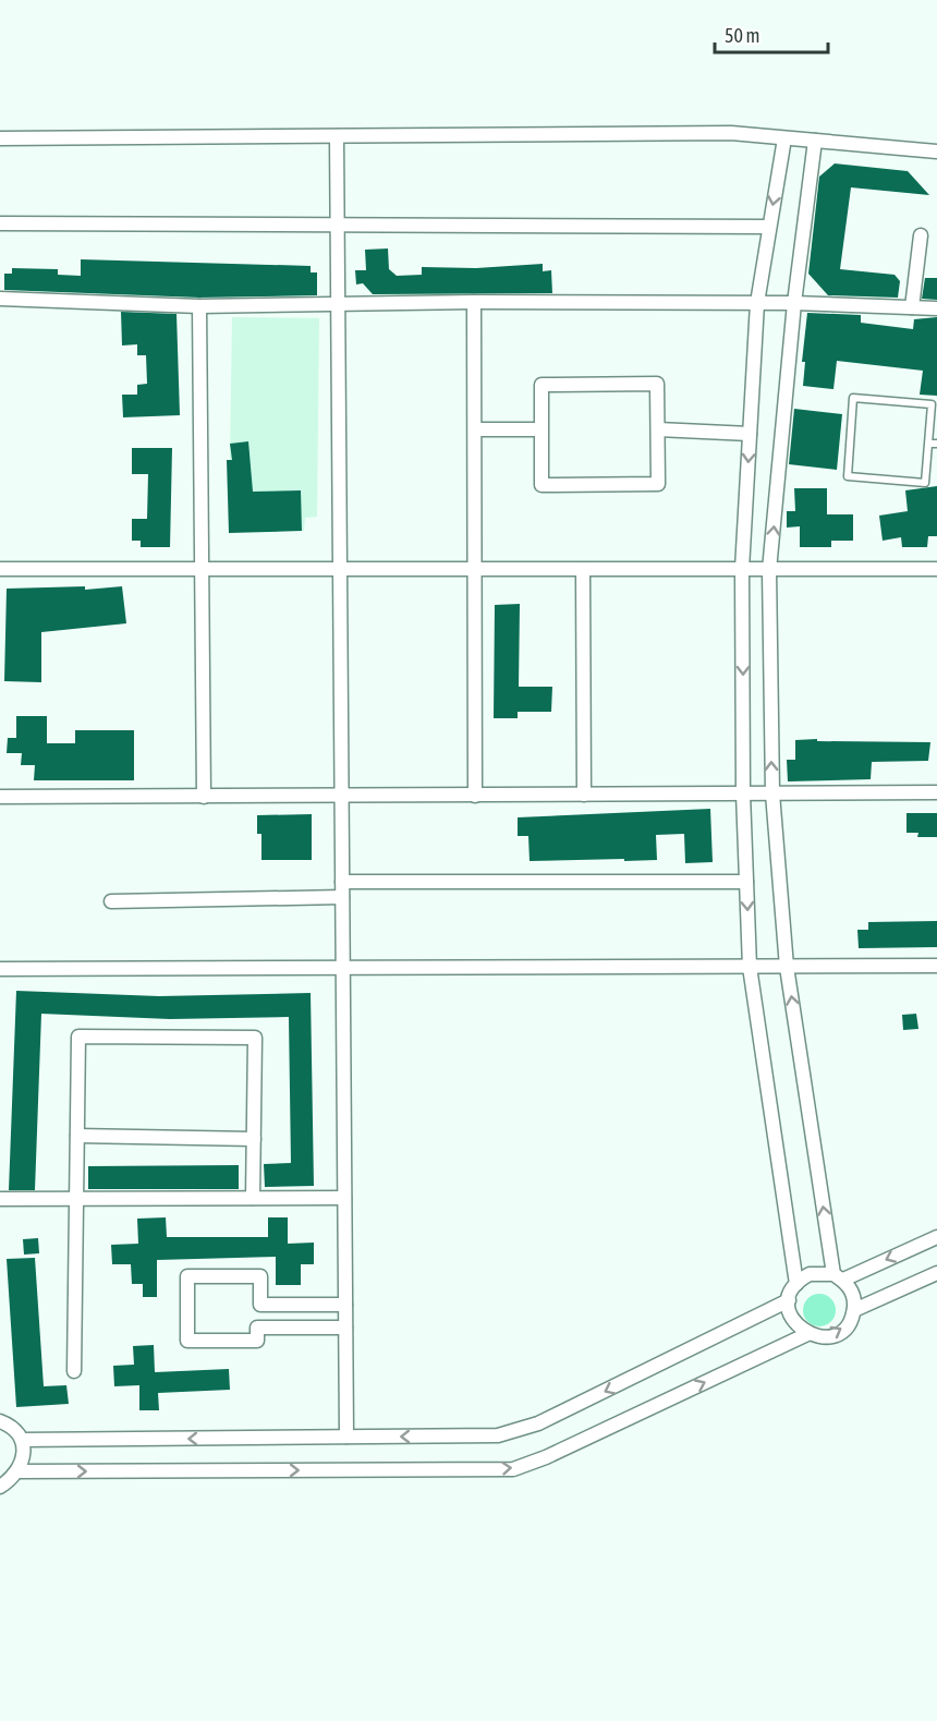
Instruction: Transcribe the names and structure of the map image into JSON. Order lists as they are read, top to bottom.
{
  "scale_bar": "50 m"
}
